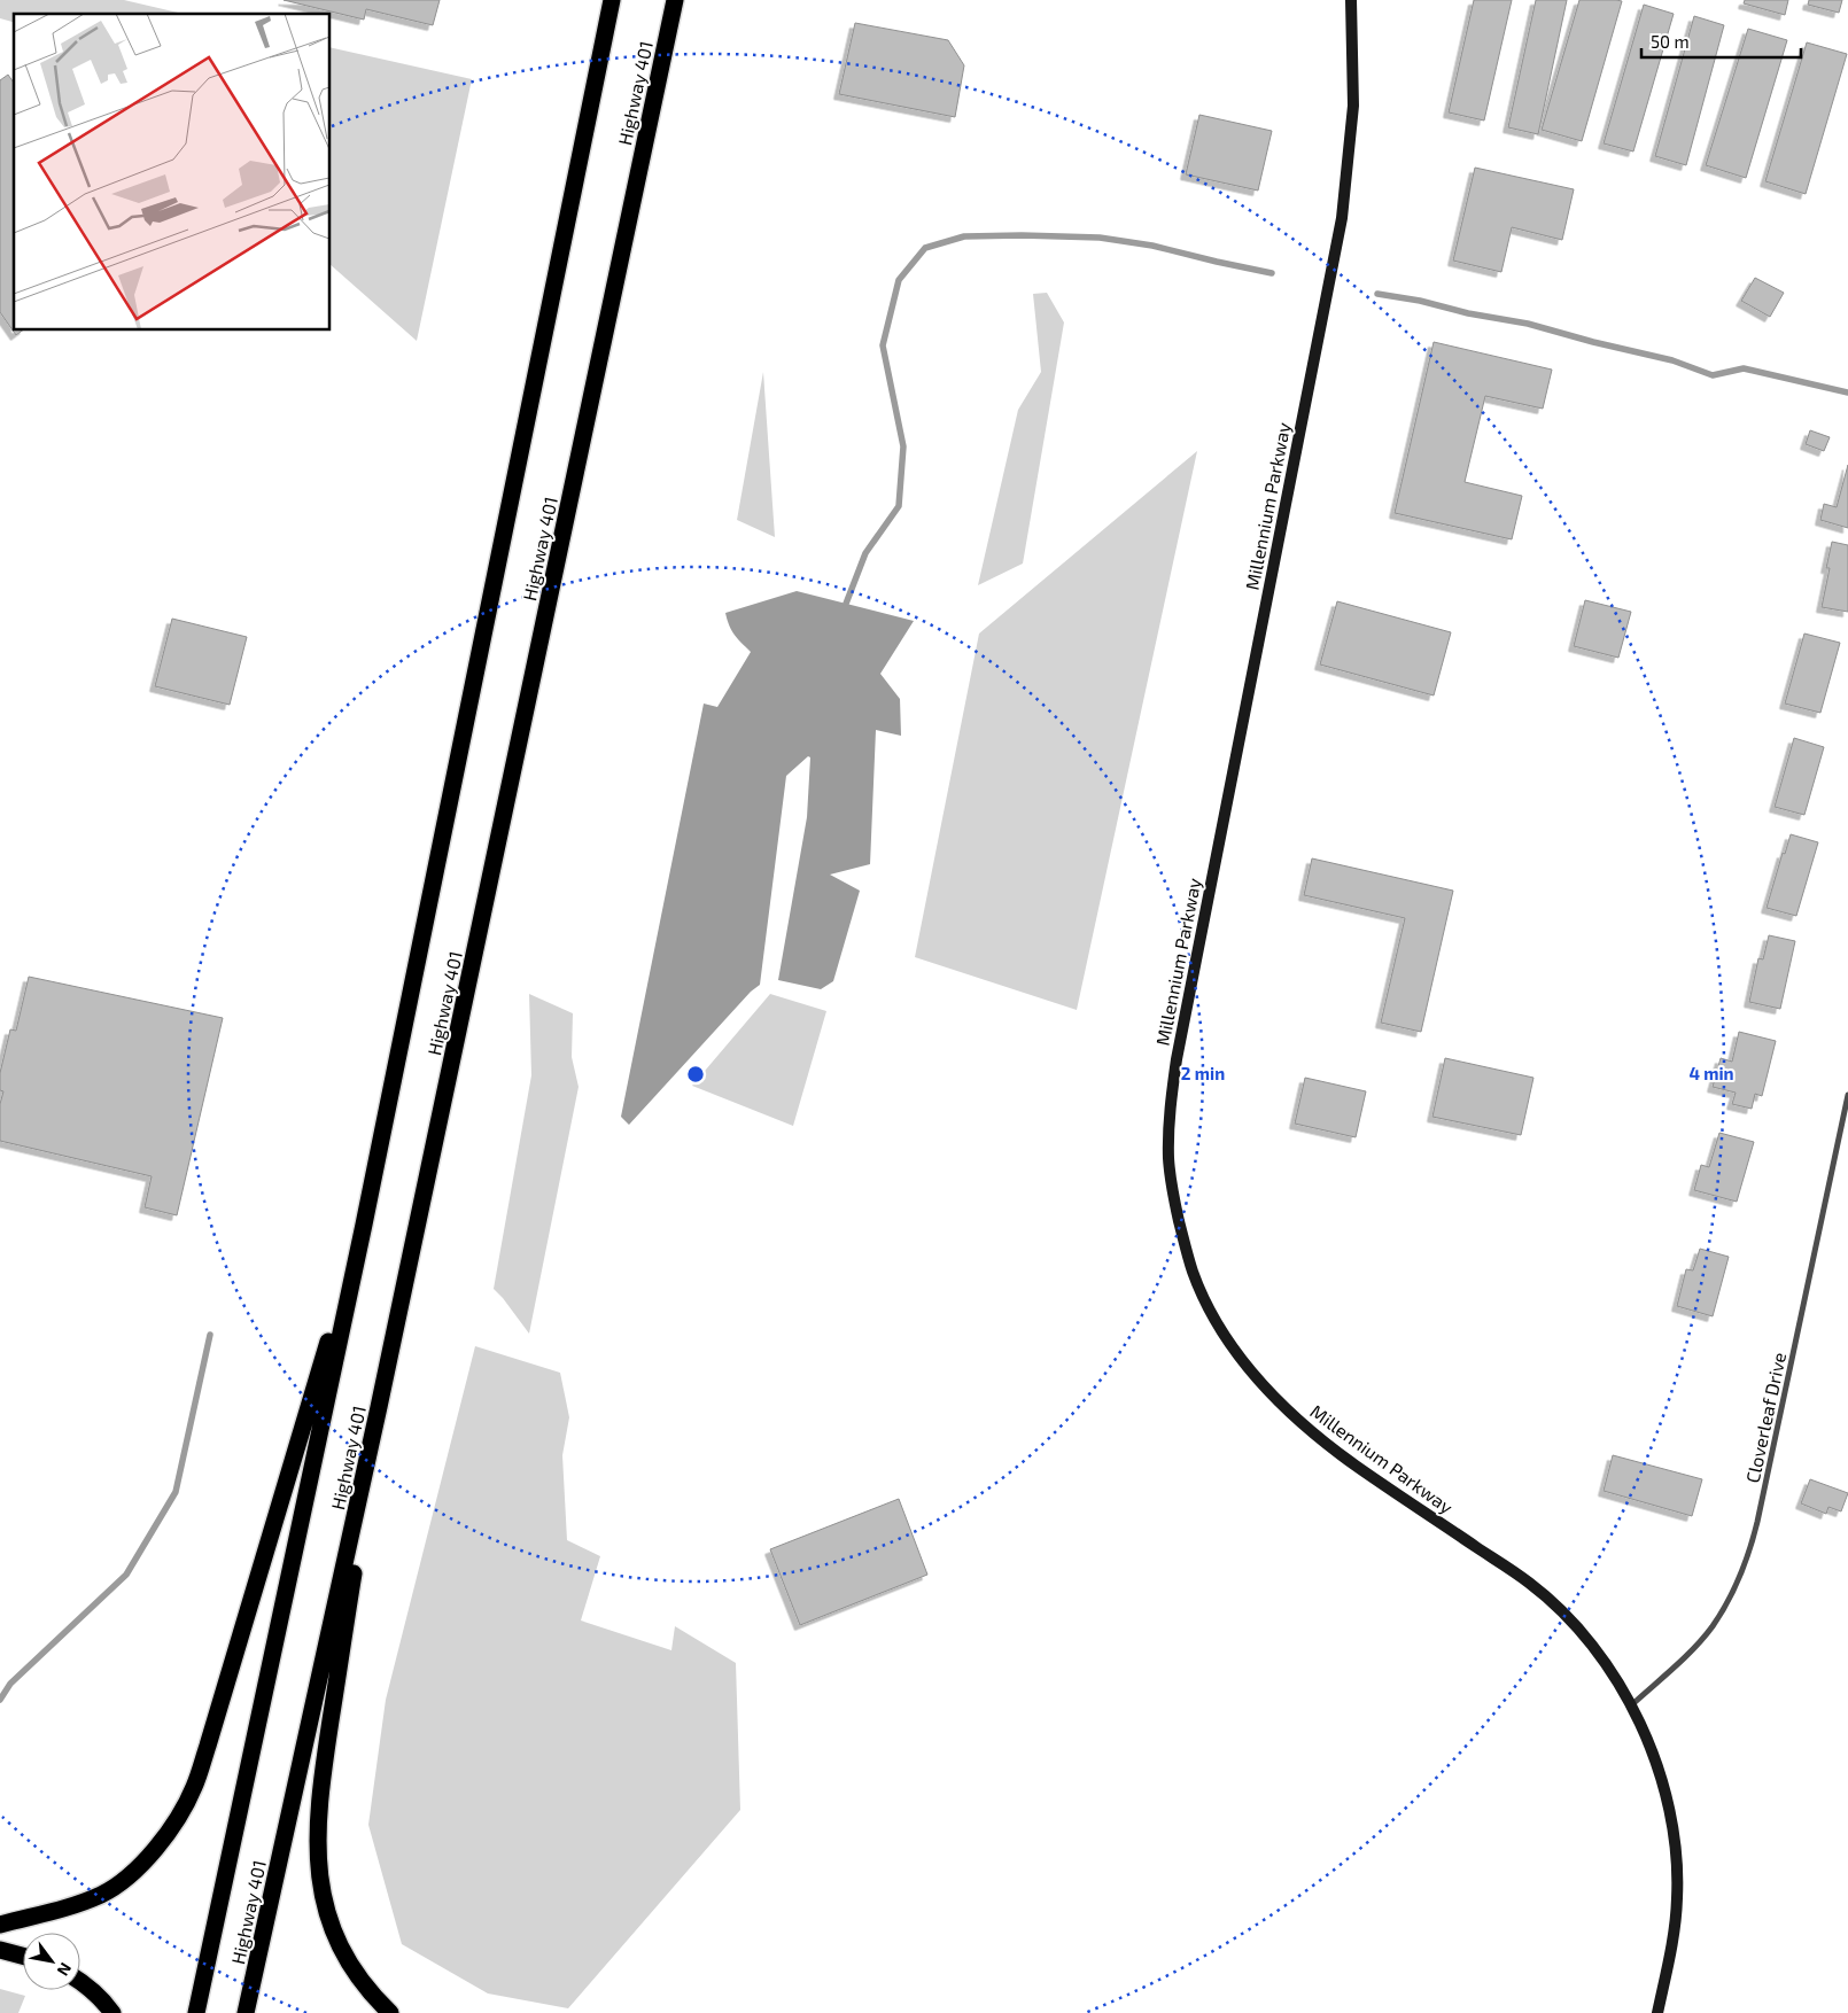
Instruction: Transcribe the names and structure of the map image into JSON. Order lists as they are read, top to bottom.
{
  "streets": {
    "highway": ["Highway 401"],
    "street": ["Millennium Parkway", "Cloverleaf Drive"]
  },
  "crossings": [
    ["Millennium Parkway", "Cloverleaf Drive"]
  ],
  "scale_bar": "50 m",
  "north": "bottom right",
  "rings": ["2 min", "4 min"]
}
